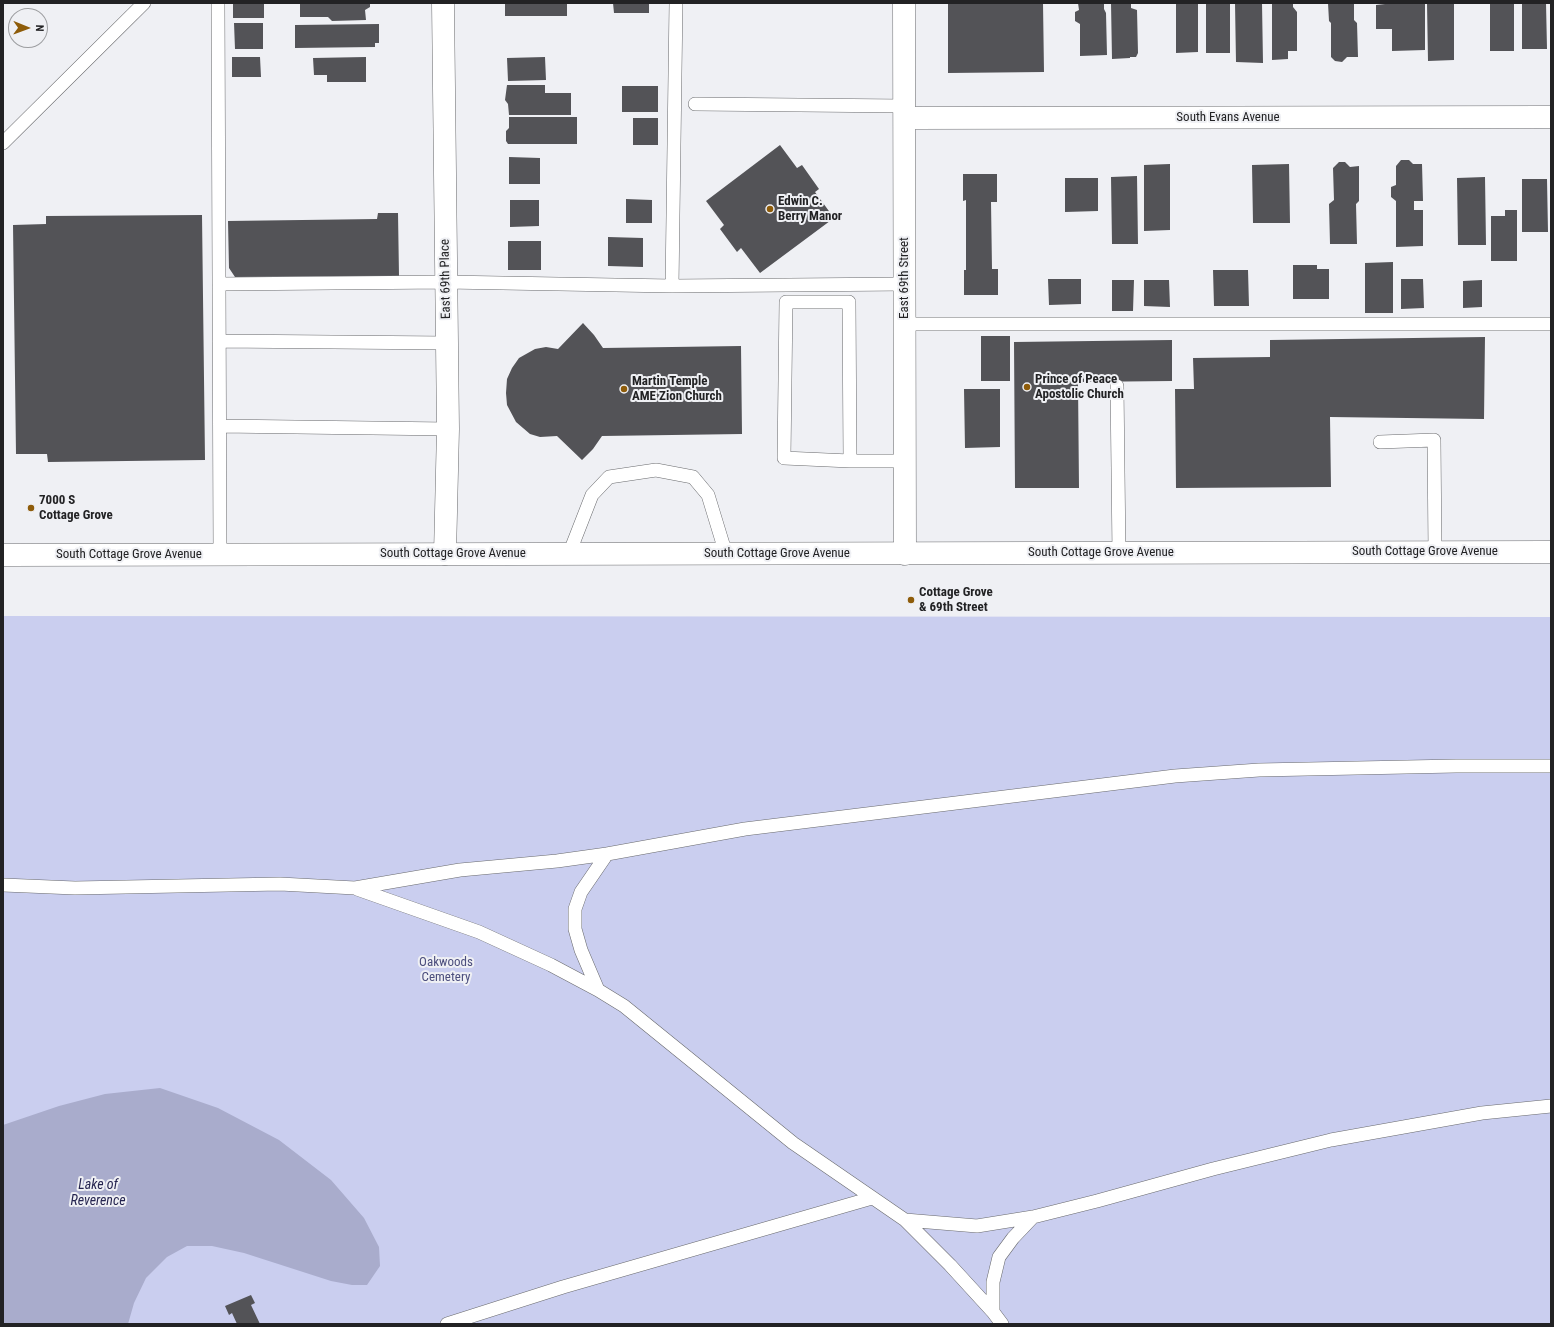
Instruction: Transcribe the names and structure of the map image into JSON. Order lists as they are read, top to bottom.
{
  "streets": {
    "street": [
      "South Evans Avenue",
      "East 69th Street",
      "East 69th Place",
      "South Cottage Grove Avenue"
    ]
  },
  "crossings": [
    ["South Evans Avenue", "East 69th Street"],
    ["East 69th Street", "South Cottage Grove Avenue"],
    ["East 69th Place", "South Cottage Grove Avenue"]
  ],
  "water": ["Lake of Reverence"],
  "parks": ["Oakwoods Cemetery"],
  "places": [
    "Edwin C. Berry Manor",
    "Prince of Peace Apostolic Church",
    "Martin Temple AME Zion Church",
    "7000 S Cottage Grove",
    "Cottage Grove & 69th Street"
  ],
  "north": "right"
}
